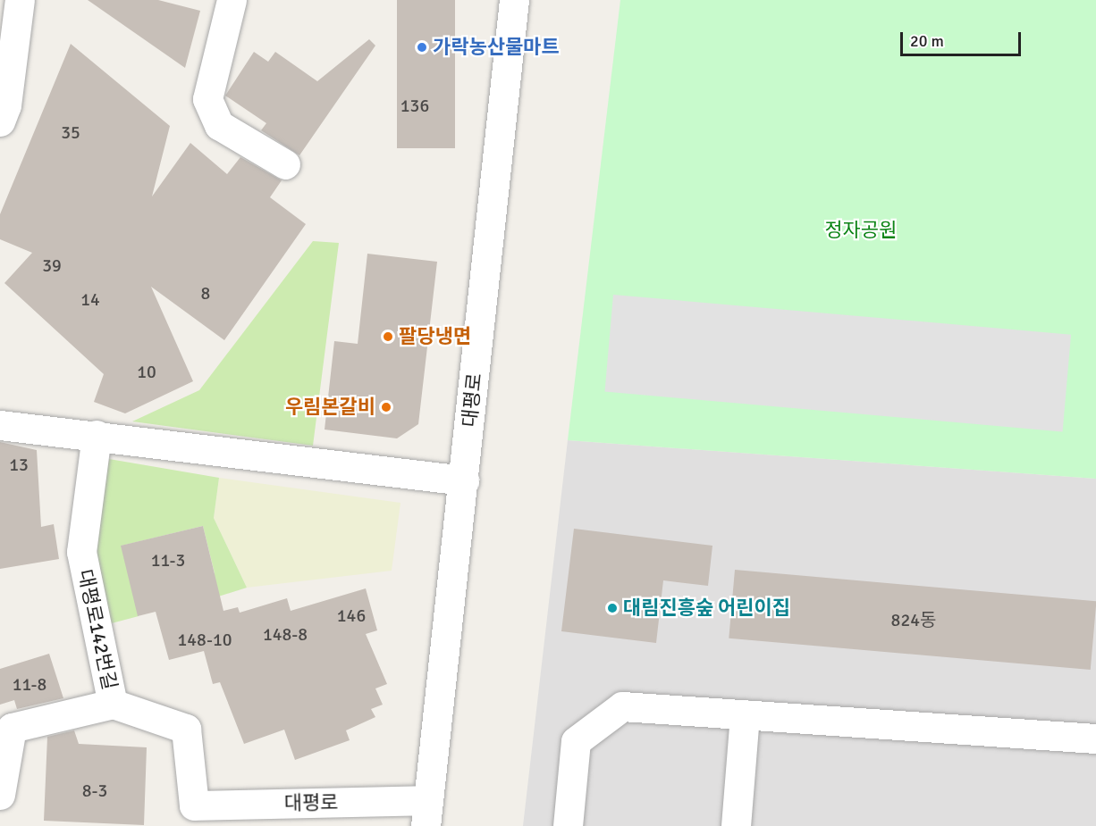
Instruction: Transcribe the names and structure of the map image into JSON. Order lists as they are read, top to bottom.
{
  "streets": {
    "street": ["대평로", "대평로142번길"]
  },
  "crossings": [
    ["대평로", "대평로142번길"]
  ],
  "parks": ["정자공원"],
  "places": [
    "가락농산물마트",
    "팔당냉면",
    "우림본갈비",
    "대림진흥숲 어린이집"
  ],
  "house_numbers": [
    "136",
    "35",
    "39",
    "8",
    "14",
    "10",
    "13",
    "11-3",
    "146",
    "824동",
    "148-8",
    "148-10",
    "11-8",
    "8-3"
  ],
  "scale_bar": "20 m"
}
